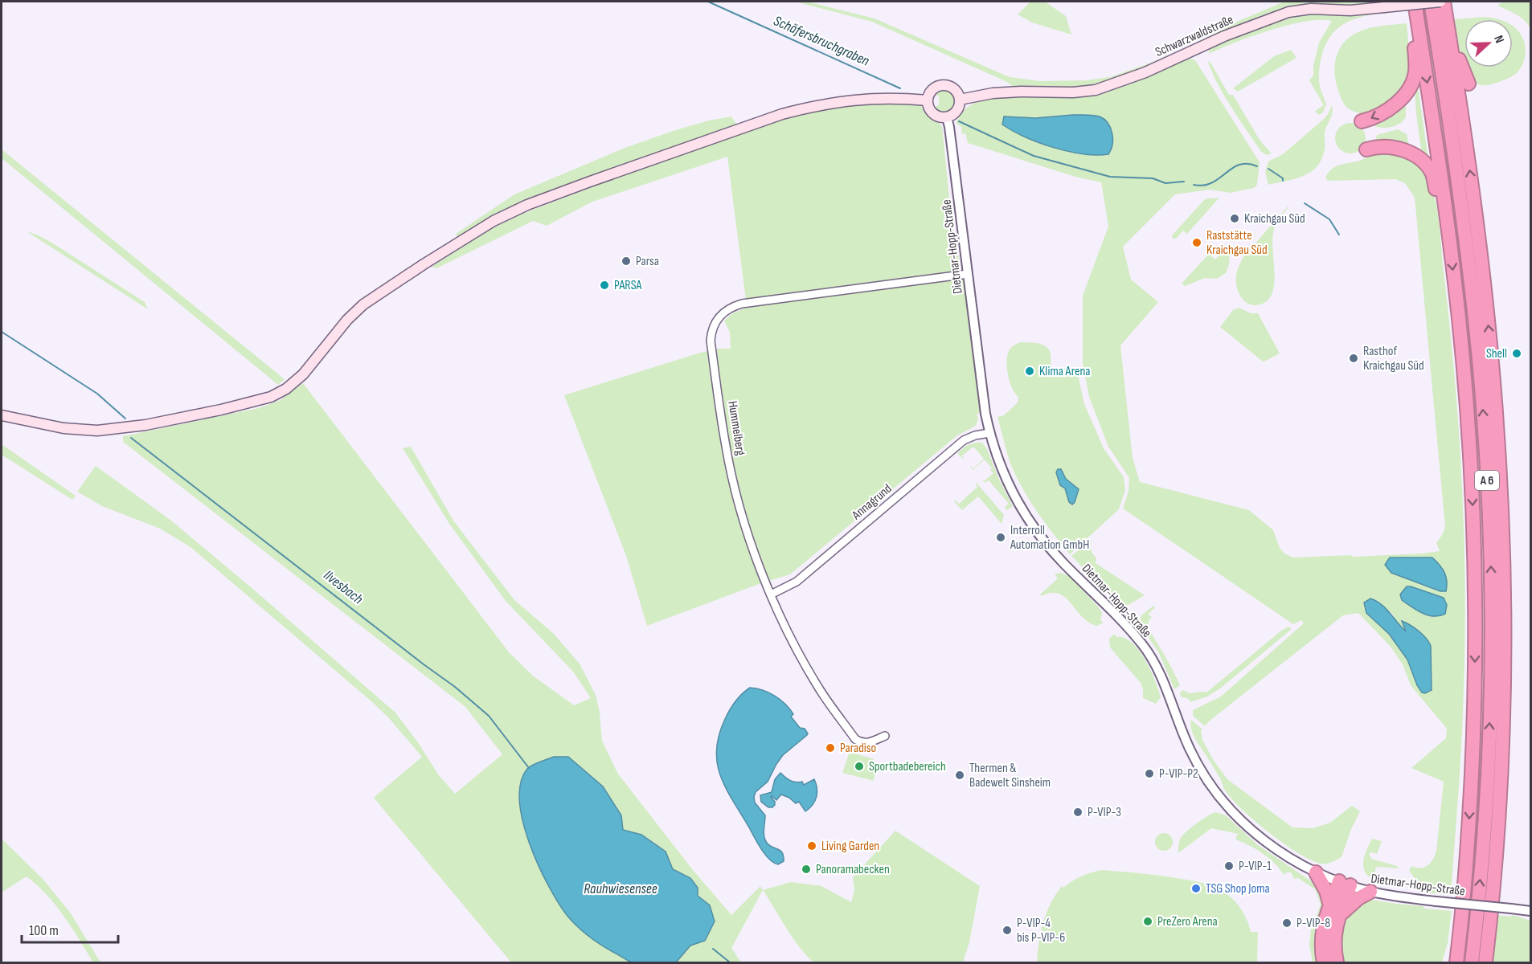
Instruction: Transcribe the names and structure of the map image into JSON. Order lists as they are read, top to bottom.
{
  "streets": {
    "highway": ["A 6"],
    "main road": ["Schwarzwaldstraße"],
    "street": ["Dietmar-Hopp-Straße", "Hummelberg", "Annagrund"]
  },
  "crossings": [
    ["Schwarzwaldstraße", "Dietmar-Hopp-Straße"],
    ["Dietmar-Hopp-Straße", "Hummelberg"],
    ["Dietmar-Hopp-Straße", "Annagrund"],
    ["Hummelberg", "Annagrund"]
  ],
  "water": ["Schäfersbruchgraben", "Ilvesbach", "Rauhwiesensee"],
  "places": [
    "Kraichgau Süd",
    "Raststätte Kraichgau Süd",
    "Parsa",
    "PARSA",
    "Shell",
    "Rasthof Kraichgau Süd",
    "Klima Arena",
    "Interroll Automation GmbH",
    "Paradiso",
    "Sportbadebereich",
    "P-VIP-P2",
    "Thermen & Badewelt Sinsheim",
    "P-VIP-3",
    "Living Garden",
    "P-VIP-1",
    "Panoramabecken",
    "TSG Shop Joma",
    "PreZero Arena",
    "P-VIP-8",
    "P-VIP-4 bis P-VIP-6"
  ],
  "scale_bar": "100 m",
  "north": "right"
}
